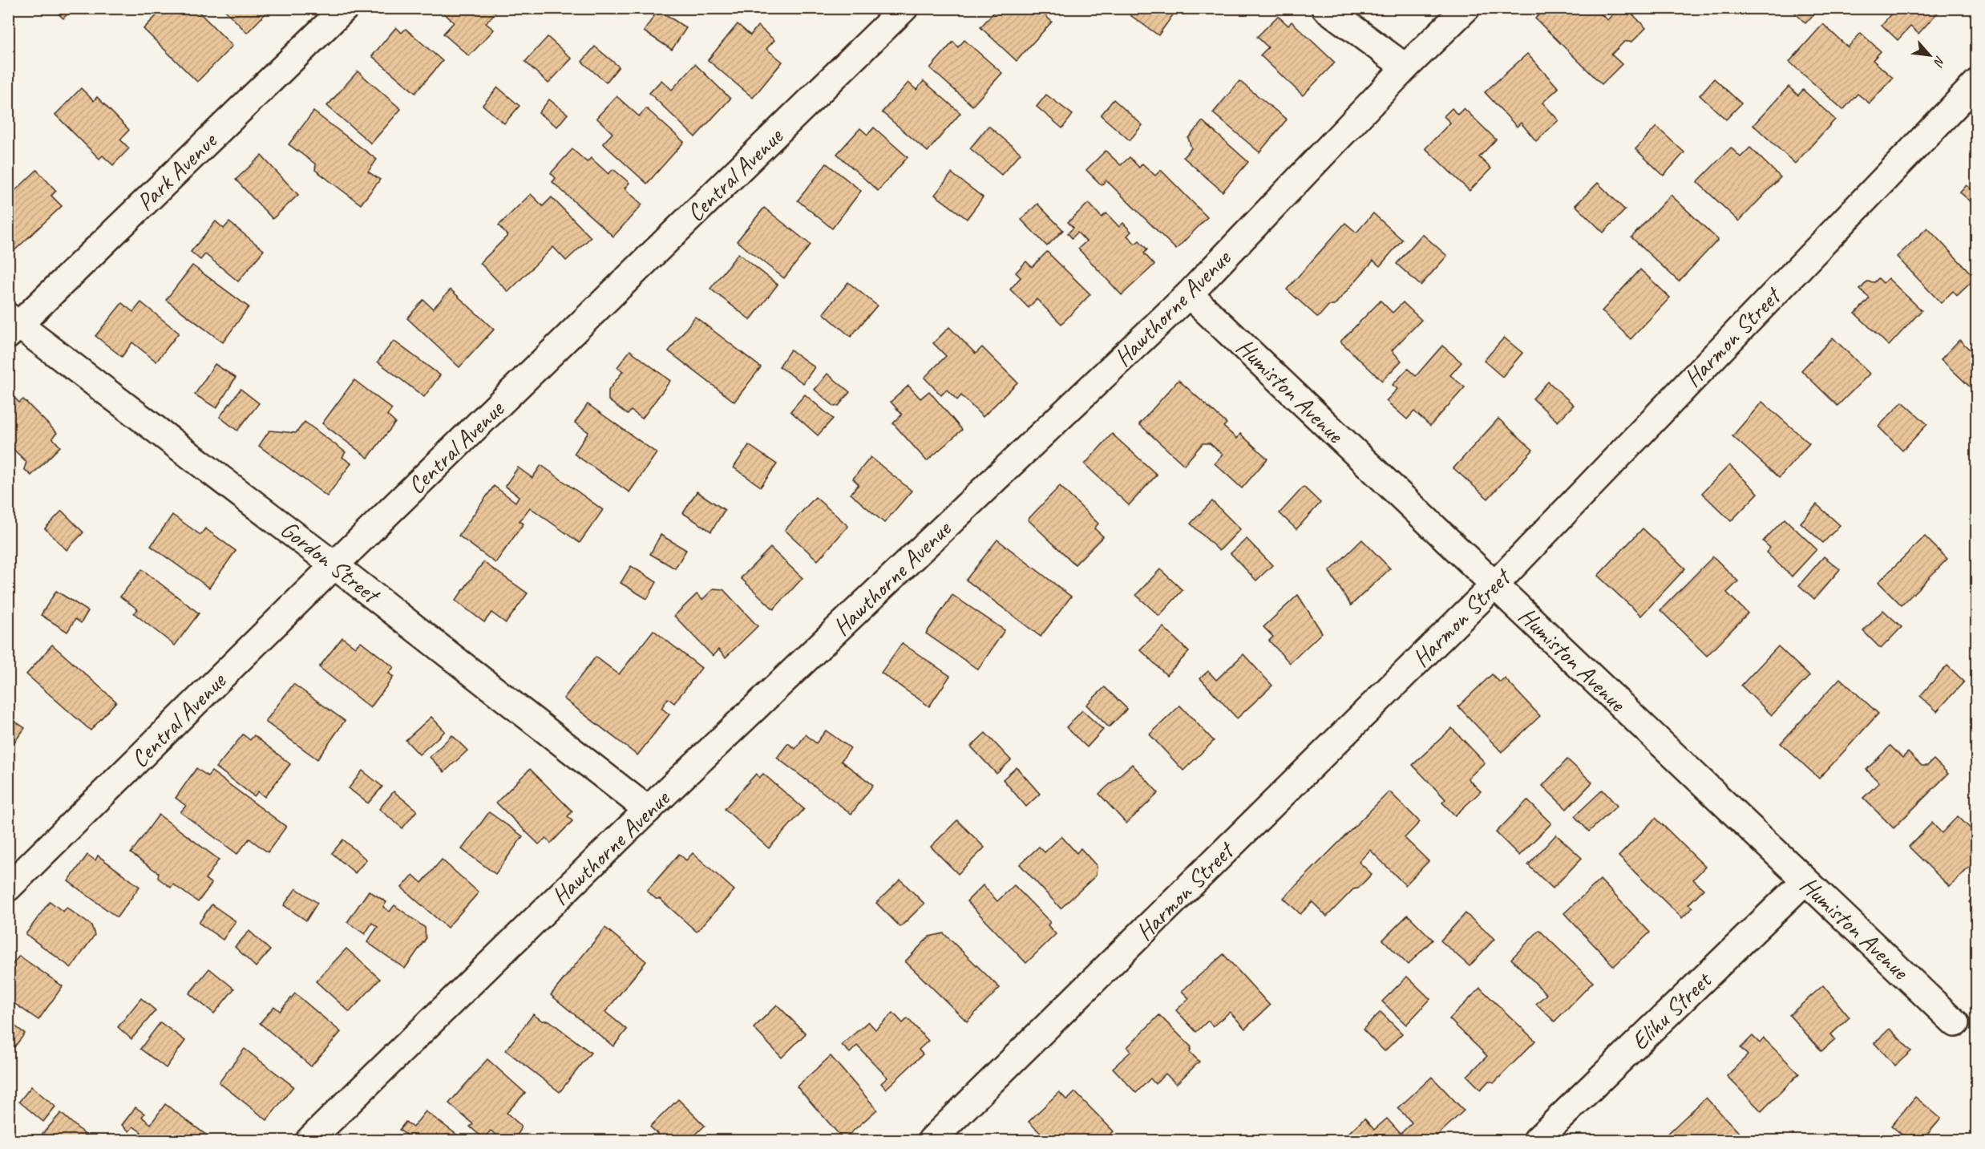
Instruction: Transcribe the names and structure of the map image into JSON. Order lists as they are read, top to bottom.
{
  "streets": {
    "street": [
      "Park Avenue",
      "Central Avenue",
      "Hawthorne Avenue",
      "Harmon Street",
      "Humiston Avenue",
      "Gordon Street",
      "Elihu Street"
    ]
  },
  "crossings": [
    ["Park Avenue", "Gordon Street"],
    ["Central Avenue", "Gordon Street"],
    ["Hawthorne Avenue", "Humiston Avenue"],
    ["Hawthorne Avenue", "Gordon Street"],
    ["Harmon Street", "Humiston Avenue"],
    ["Humiston Avenue", "Elihu Street"]
  ],
  "north": "bottom right"
}
